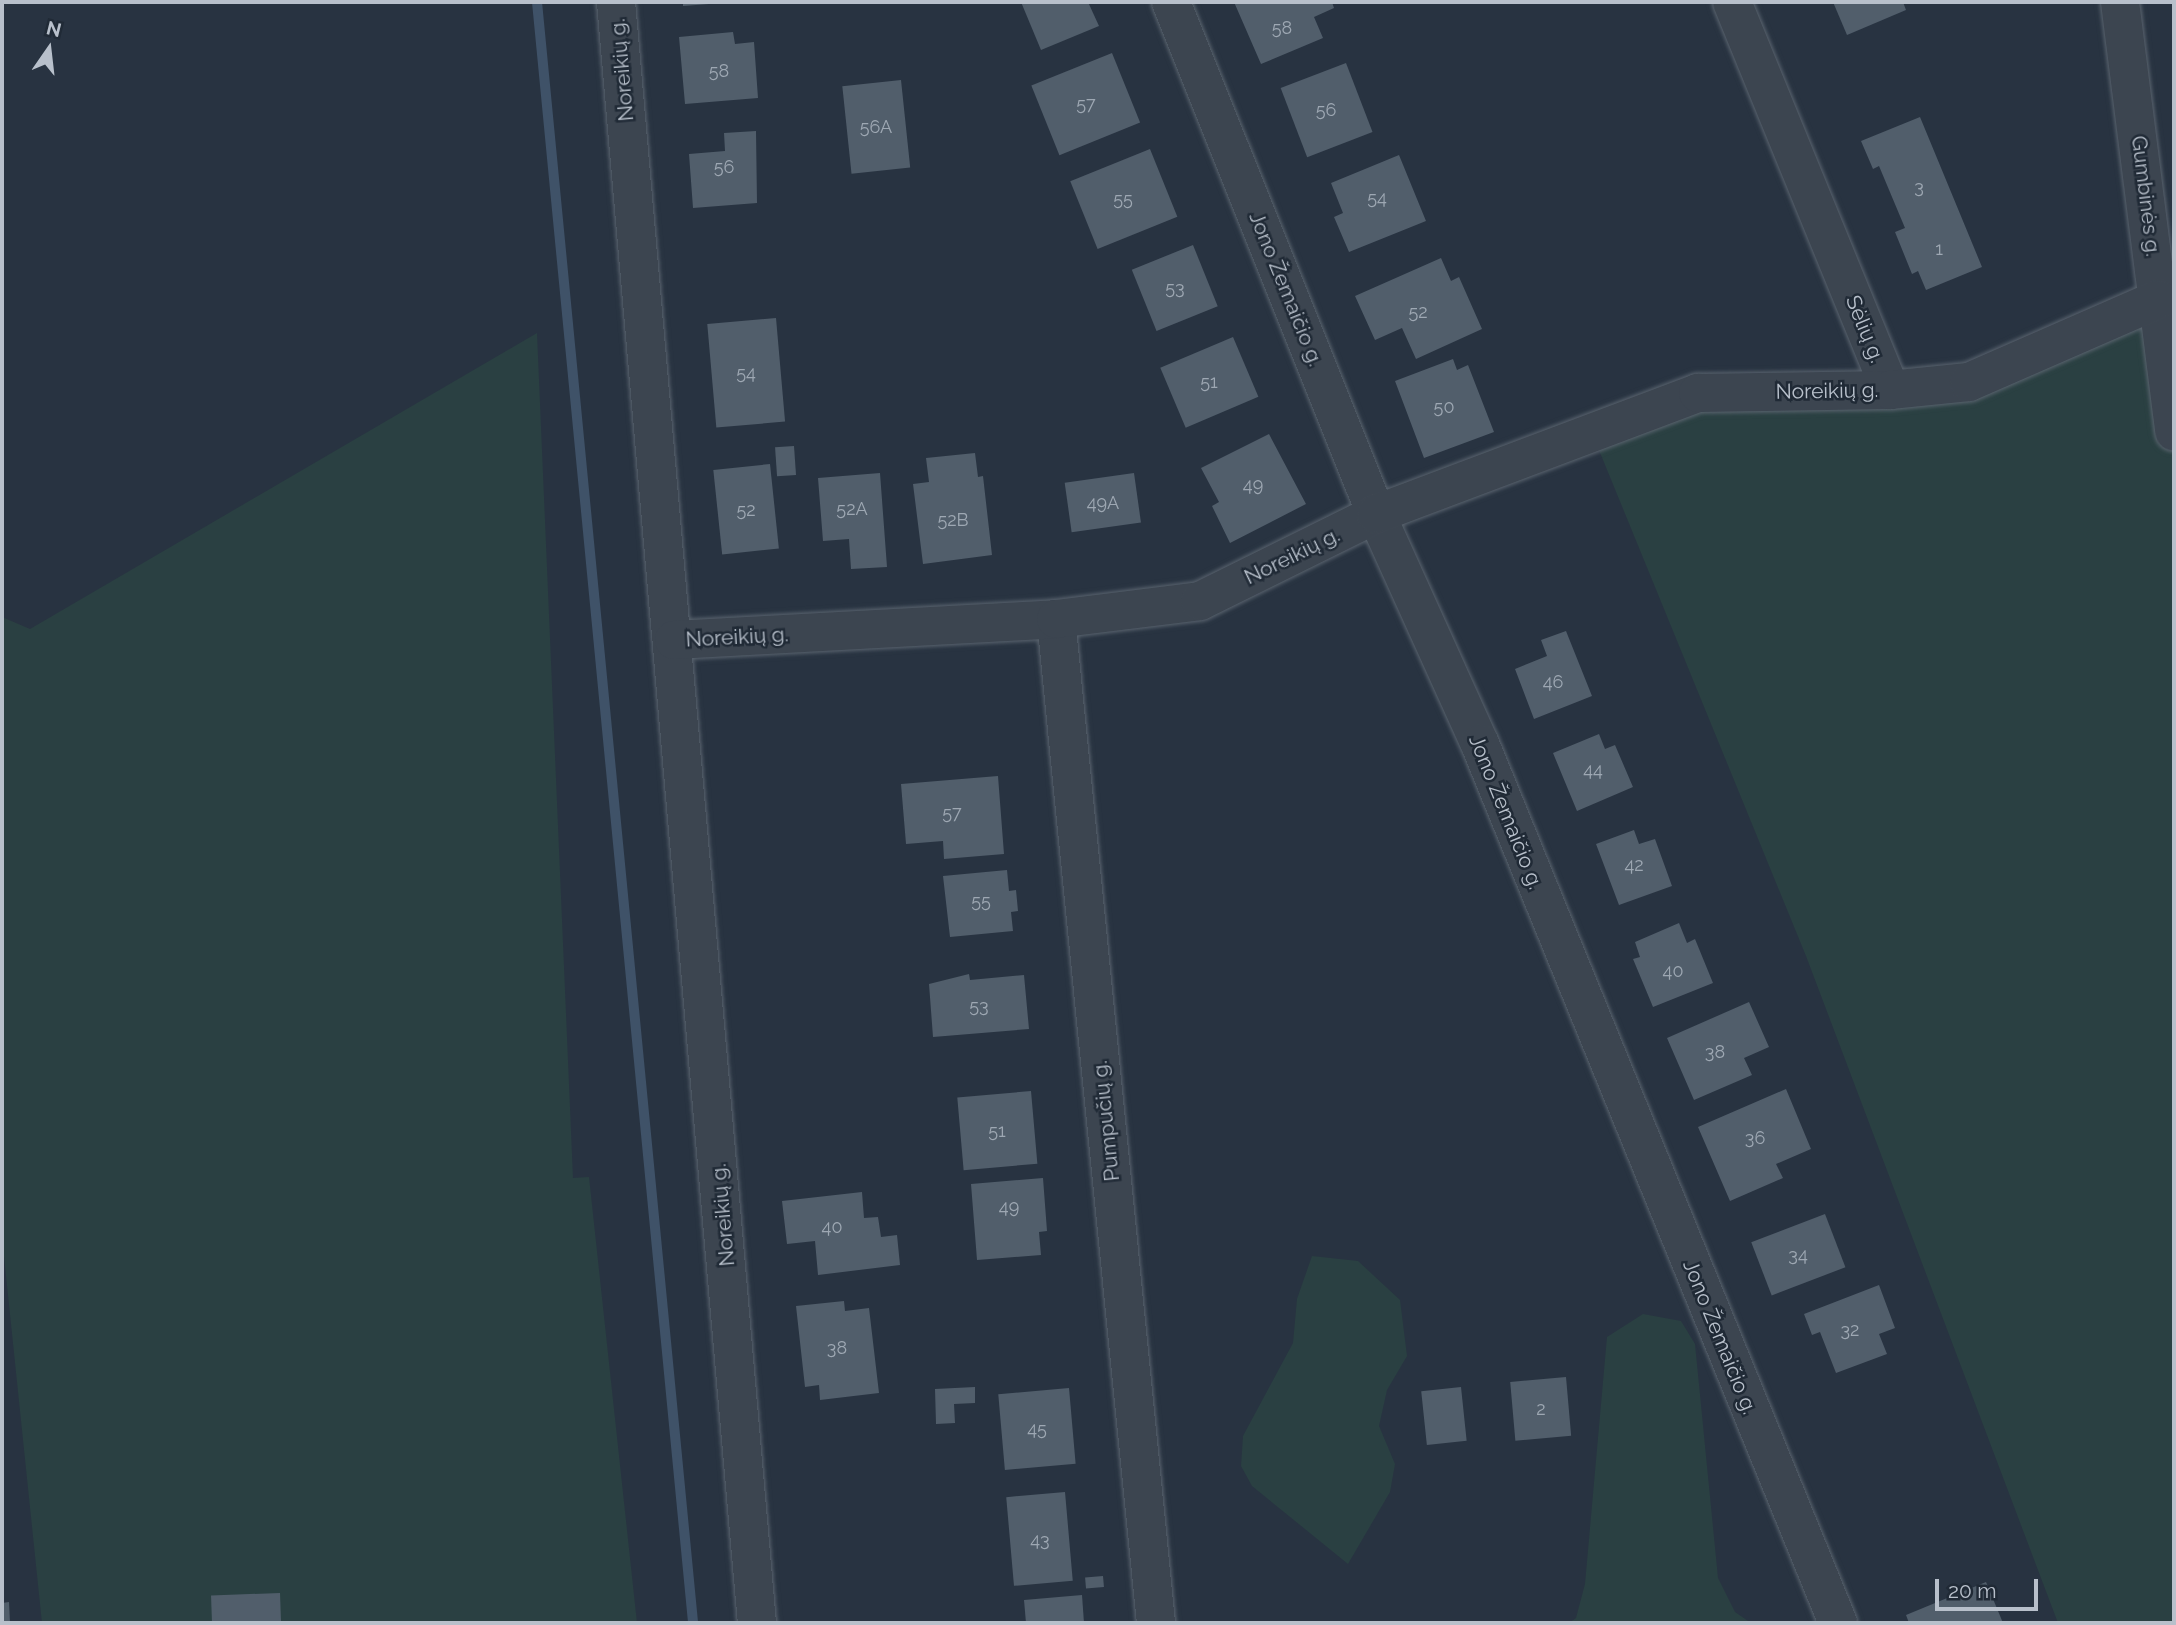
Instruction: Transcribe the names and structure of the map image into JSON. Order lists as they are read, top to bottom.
{
  "streets": {
    "street": [
      "Noreikių g.",
      "Gumbinės g.",
      "Jono Žemaičio g.",
      "Sėlių g.",
      "Pumpučių g."
    ]
  },
  "crossings": [
    ["Noreikių g.", "Jono Žemaičio g."],
    ["Noreikių g.", "Sėlių g."],
    ["Noreikių g.", "Pumpučių g."],
    ["Gumbinės g.", "Sėlių g."]
  ],
  "house_numbers": [
    "58",
    "58",
    "57",
    "56",
    "56A",
    "56",
    "3",
    "54",
    "55",
    "1",
    "53",
    "52",
    "54",
    "51",
    "50",
    "49",
    "49A",
    "52A",
    "52",
    "52B",
    "46",
    "44",
    "57",
    "42",
    "55",
    "40",
    "53",
    "38",
    "51",
    "36",
    "49",
    "40",
    "34",
    "32",
    "38",
    "2",
    "45",
    "43"
  ],
  "scale_bar": "20 m",
  "north": "top"
}
